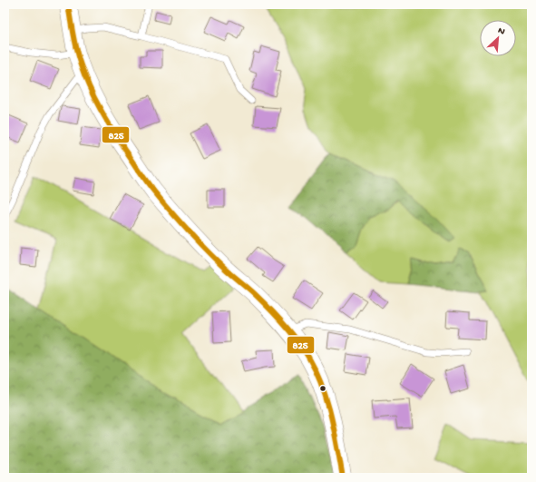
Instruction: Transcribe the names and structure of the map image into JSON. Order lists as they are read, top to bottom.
{
  "lines": ["transit line 825"],
  "north": "top right"
}
